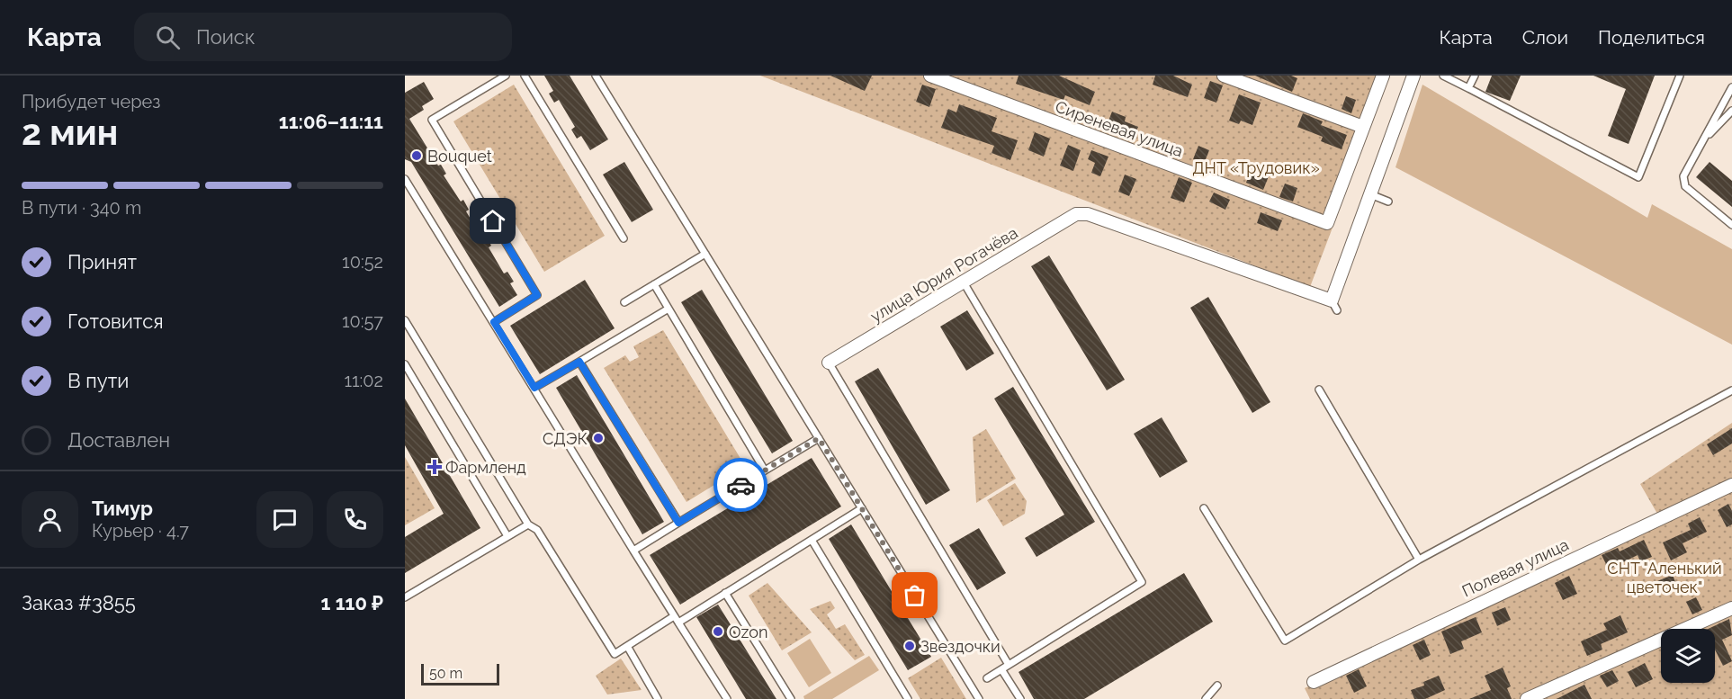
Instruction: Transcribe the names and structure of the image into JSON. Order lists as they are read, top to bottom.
{
  "streets": {
    "street": ["Сиреневая улица", "улица Юрия Рогачёва", "Полевая улица"]
  },
  "parks": ["ДНТ «Трудовик»", "СНТ \"Аленький цветочек\""],
  "places": {
    "other": [
      "Bouquet",
      "СДЭК",
      "Ozon",
      "Звездочки"
    ],
    "health": ["Фармленд"]
  },
  "scale_bar": "50 m",
  "page": {
    "header": "Карта",
    "search": "Поиск",
    "nav": ["Карта", "Слои", "Поделиться"],
    "heading": ["2 мин", "Прибудет через", "11:06–11:11"],
    "panel": [
      "Тимур",
      "Курьер · 4.7",
      "Заказ #3855",
      "1 110 ₽"
    ],
    "bar": "В пути · 340 m",
    "list": [
      ["Принят", "10:52"],
      ["Готовится", "10:57"],
      ["В пути", "11:02"],
      "Доставлен"
    ],
    "scale": "50 m"
  }
}
